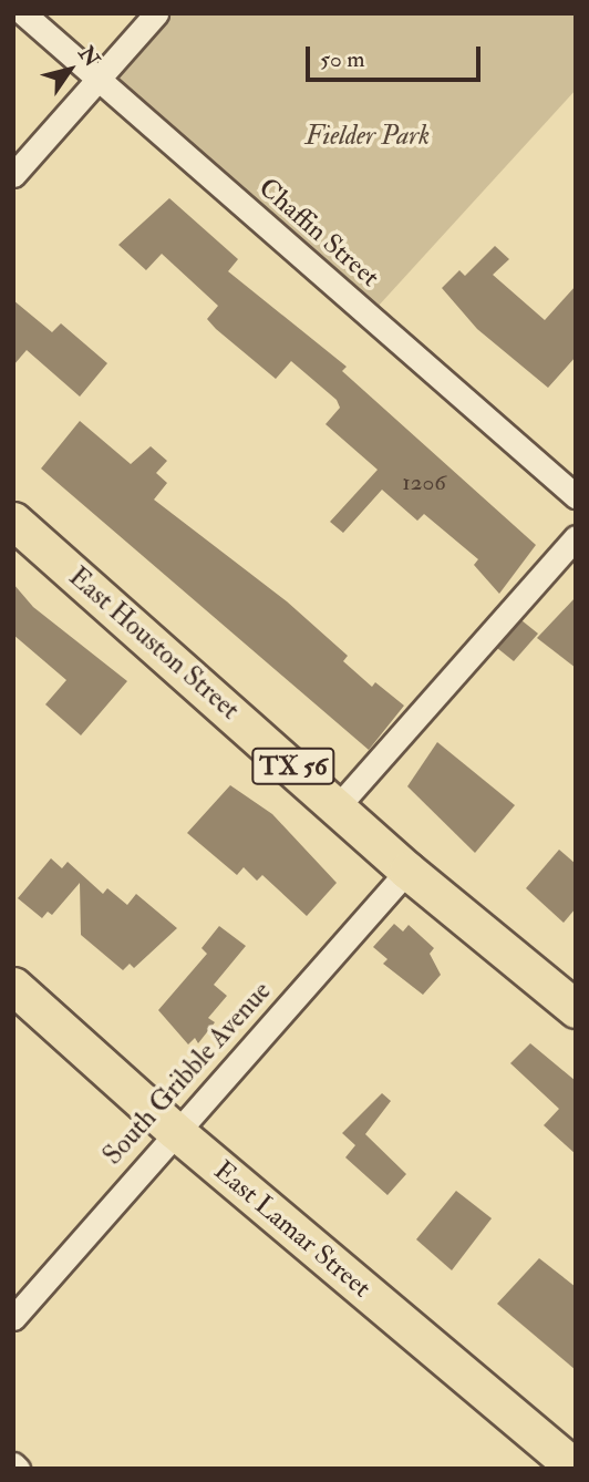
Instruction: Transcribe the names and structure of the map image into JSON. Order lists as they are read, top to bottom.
{
  "streets": {
    "main road": ["East Houston Street", "TX 56", "East Lamar Street"],
    "street": ["Chaffin Street", "South Gribble Avenue"]
  },
  "crossings": [
    ["East Houston Street", "South Gribble Avenue"],
    ["South Gribble Avenue", "East Lamar Street"]
  ],
  "parks": ["Fielder Park"],
  "house_numbers": ["1206"],
  "scale_bar": "50 m",
  "north": "top right"
}
